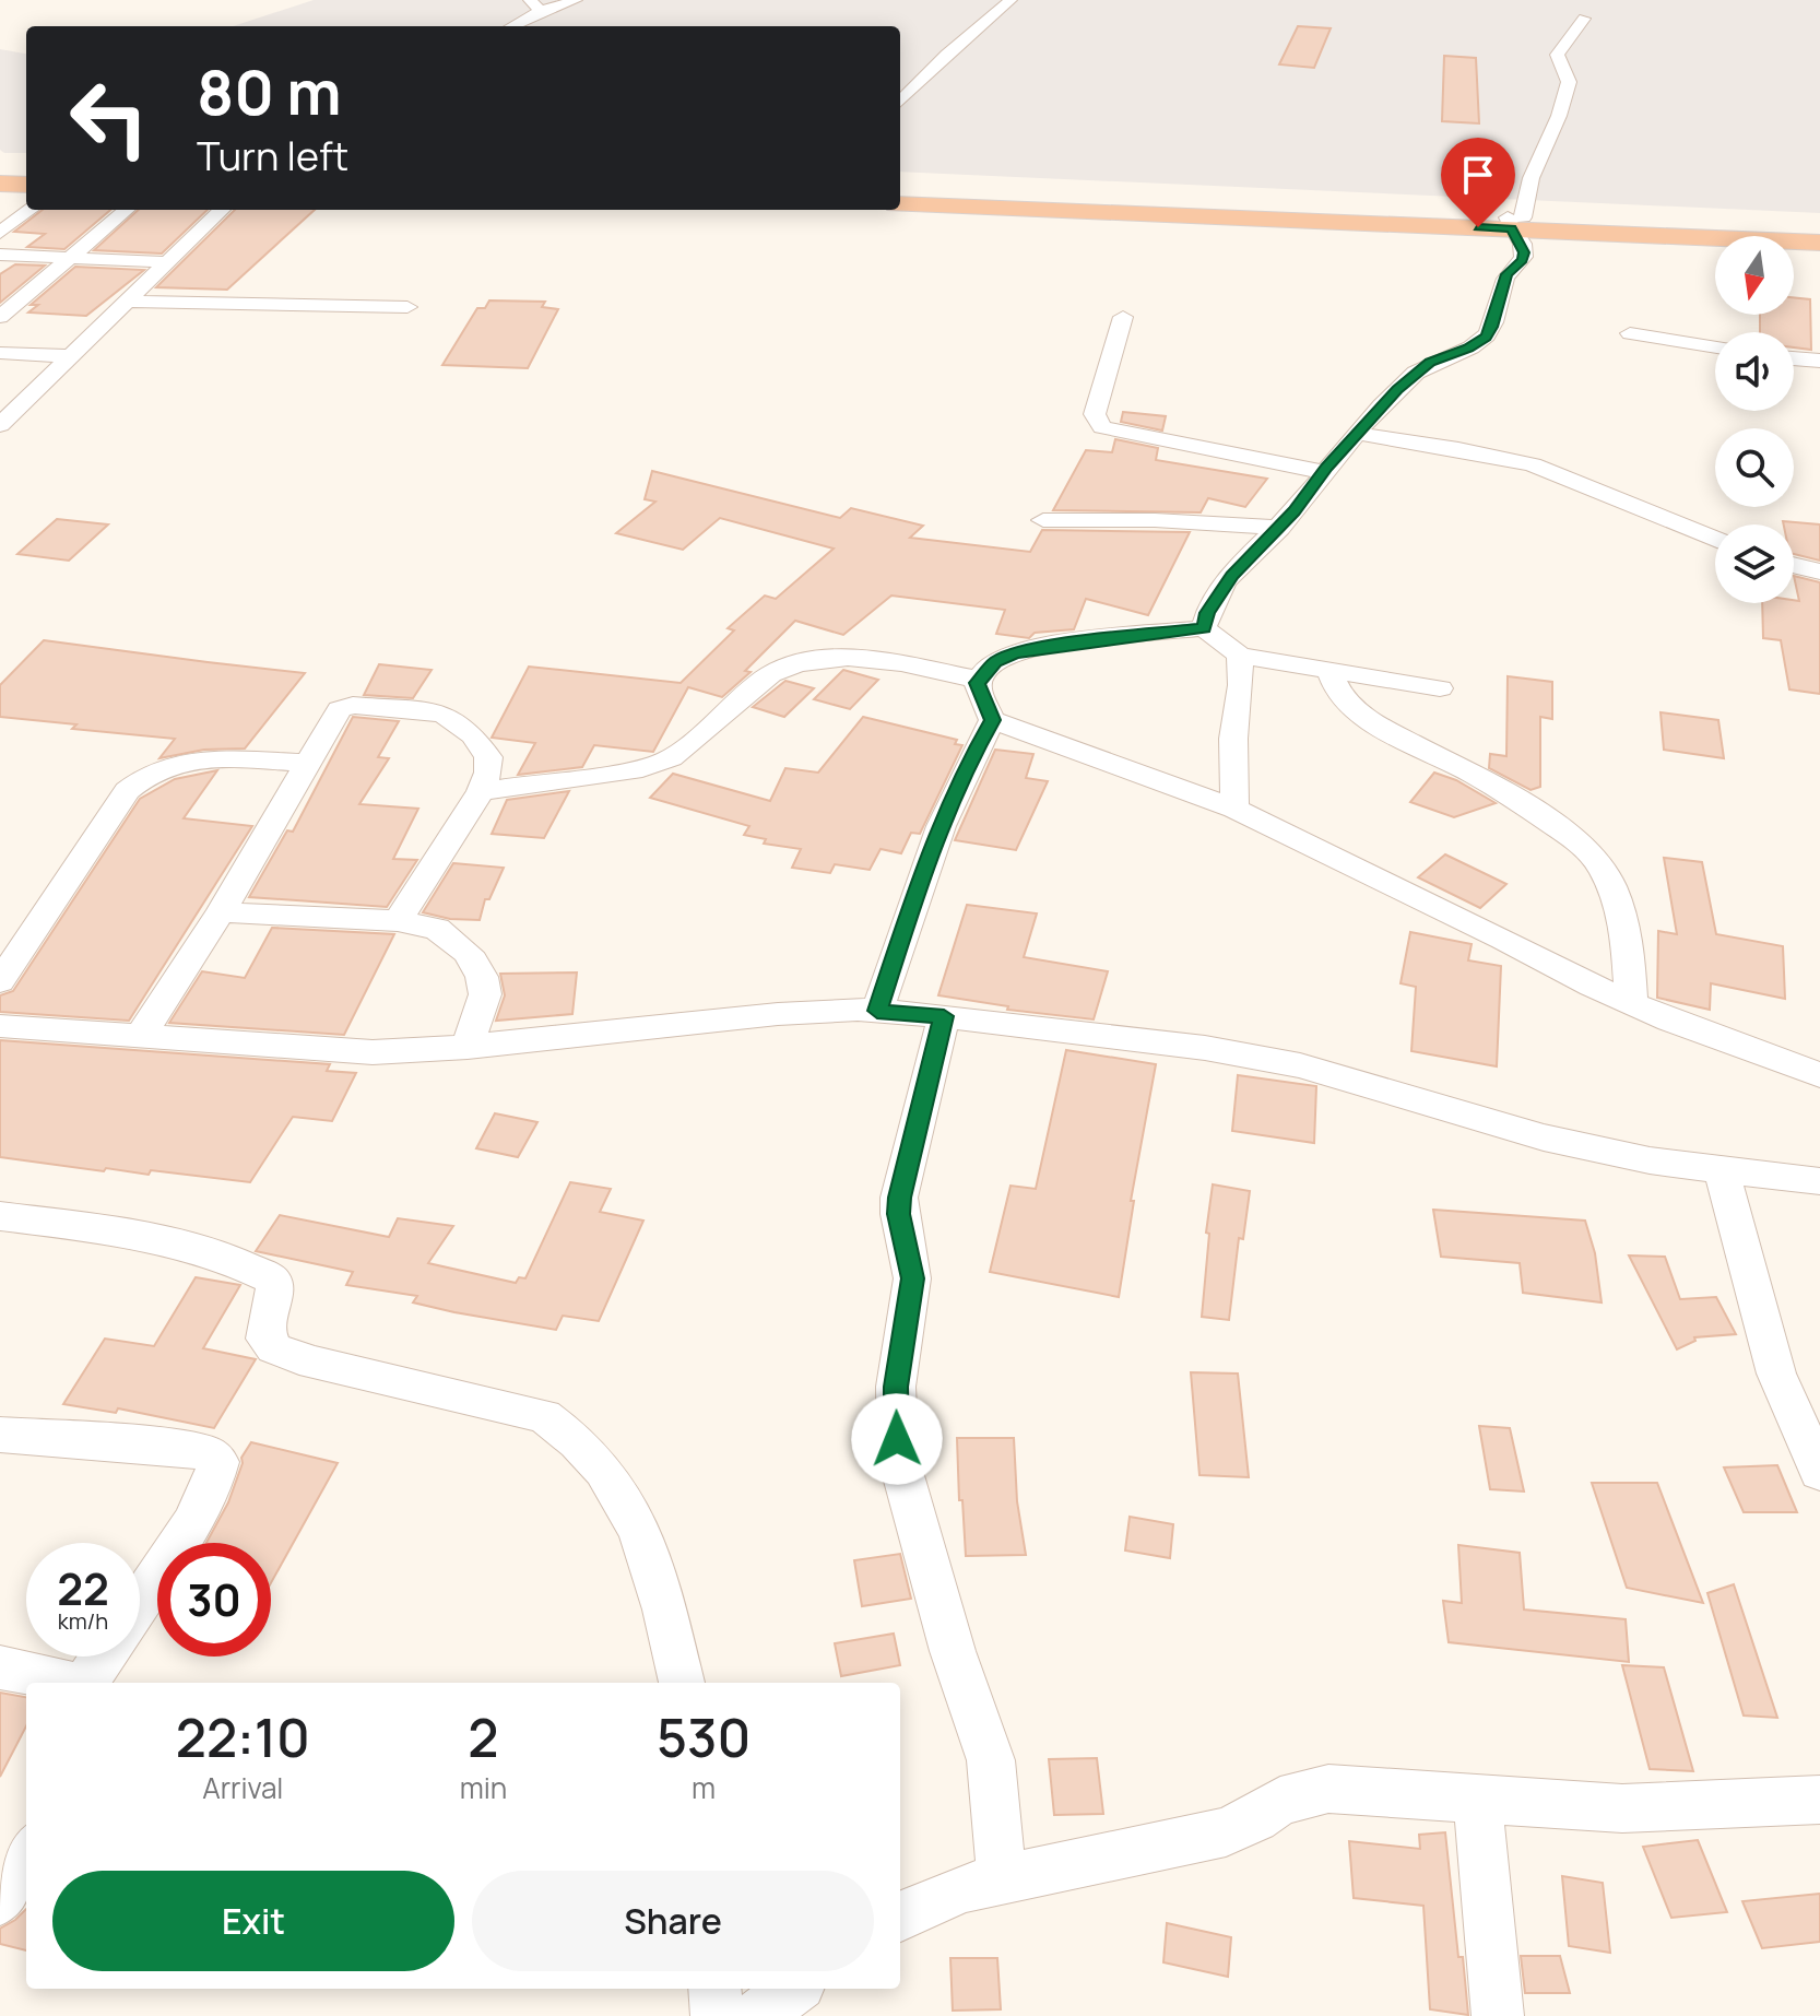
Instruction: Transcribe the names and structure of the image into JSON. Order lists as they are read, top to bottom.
{
  "north": "bottom",
  "page": {
    "turn": ["80 m", "Turn left"],
    "speed": "22 km/h",
    "limit": "30",
    "eta": [
      "22:10",
      "Arrival",
      "2",
      "min",
      "530",
      "m"
    ],
    "buttons": ["Exit", "Share"]
  }
}
